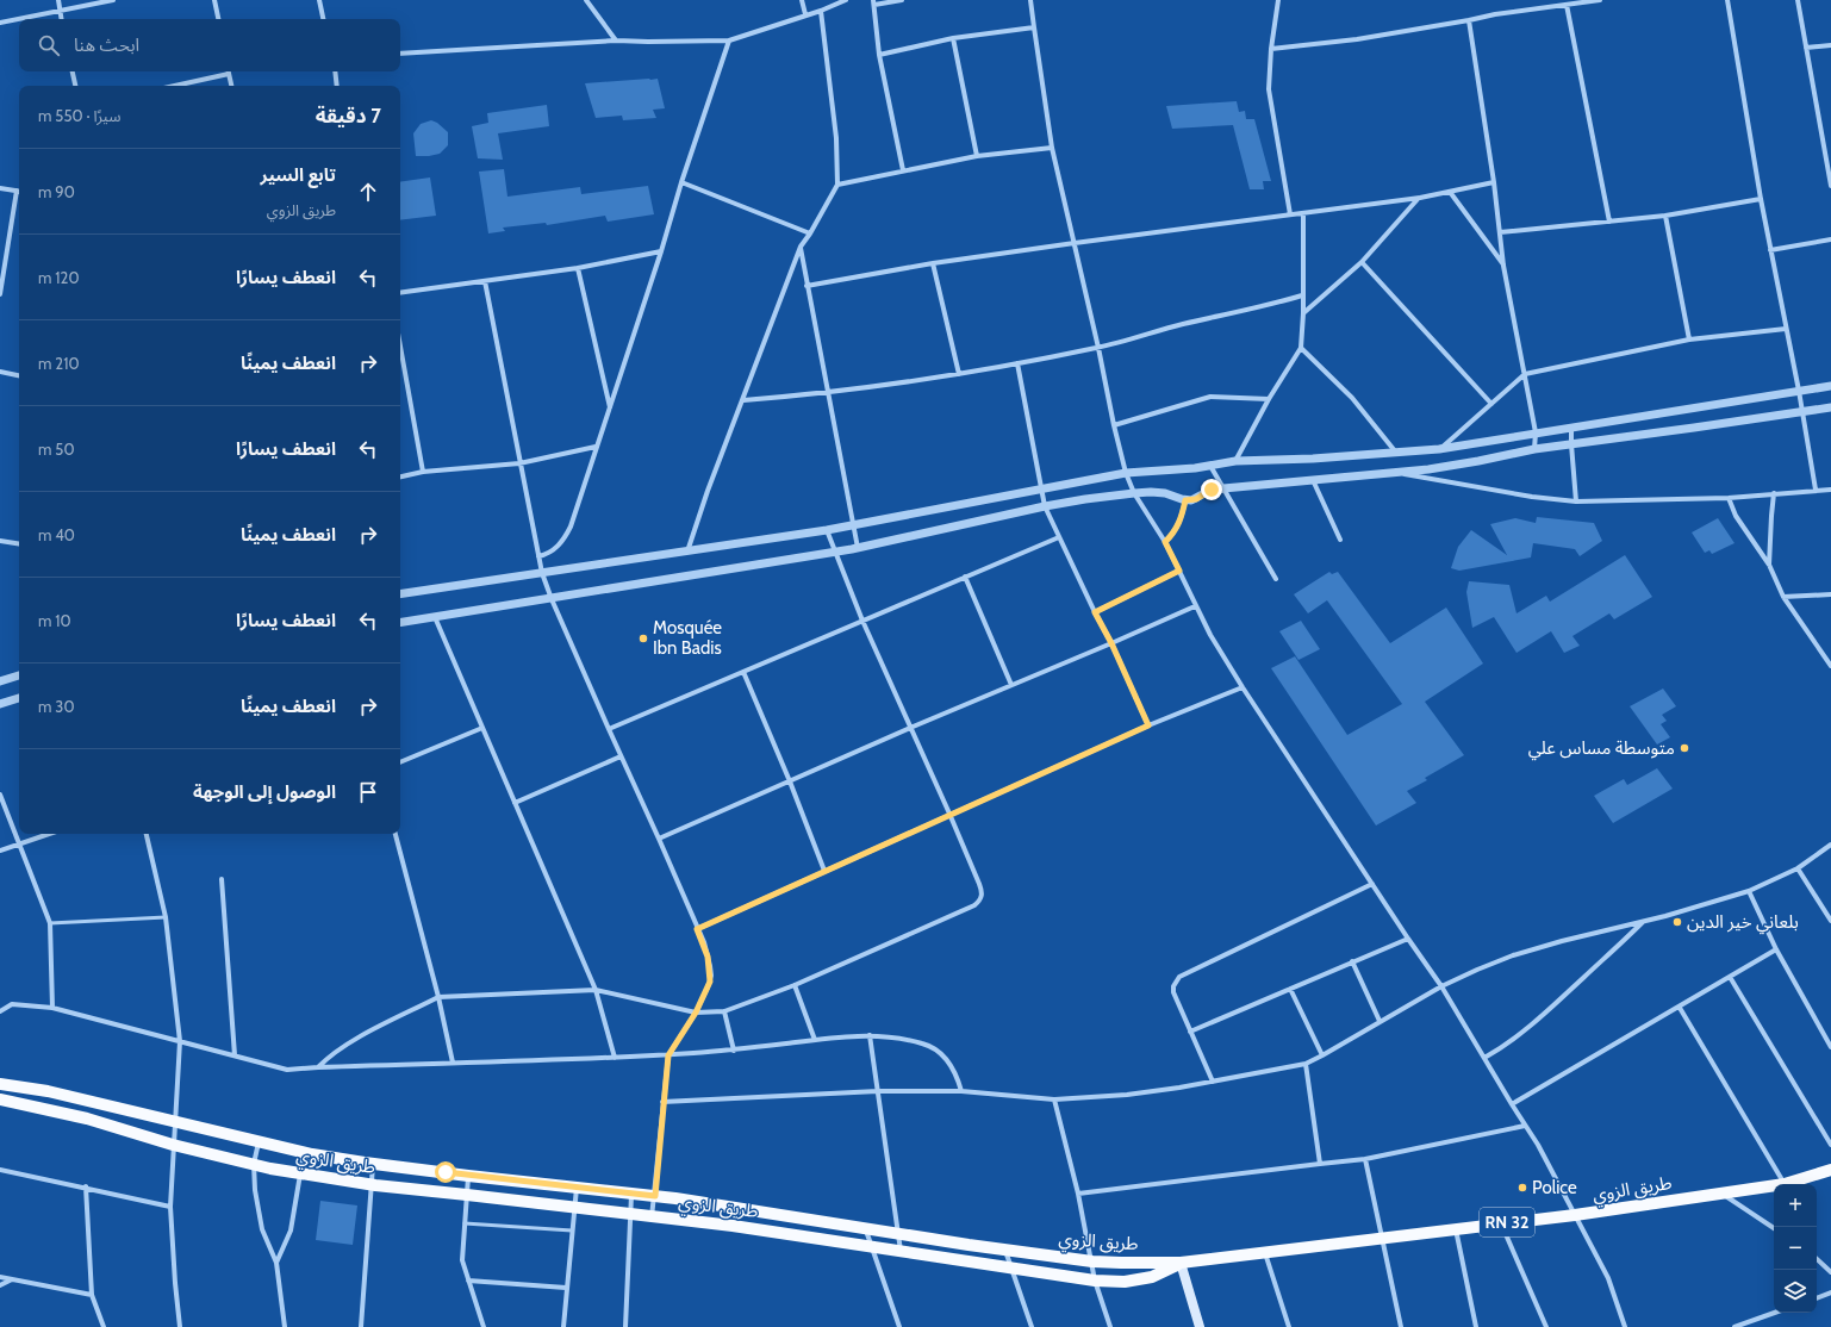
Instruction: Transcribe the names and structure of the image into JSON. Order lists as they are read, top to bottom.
{
  "streets": {
    "main road": ["طريق الزوي", "RN 32"]
  },
  "places": [
    "Mosquée Ibn Badis",
    "متوسطة مساس علي",
    "بلعاني خير الدين",
    "Police"
  ],
  "page": {
    "search": "ابحث هنا",
    "heading": ["7 دقيقة", "سيرًا · 550 m"],
    "list": [
      ["تابع السير", "طريق الزوي", "90 m"],
      ["انعطف يسارًا", "120 m"],
      ["انعطف يمينًا", "210 m"],
      ["انعطف يسارًا", "50 m"],
      ["انعطف يمينًا", "40 m"],
      ["انعطف يسارًا", "10 m"],
      ["انعطف يمينًا", "30 m"],
      "الوصول إلى الوجهة"
    ],
    "map_buttons": ["+", "−"]
  }
}
